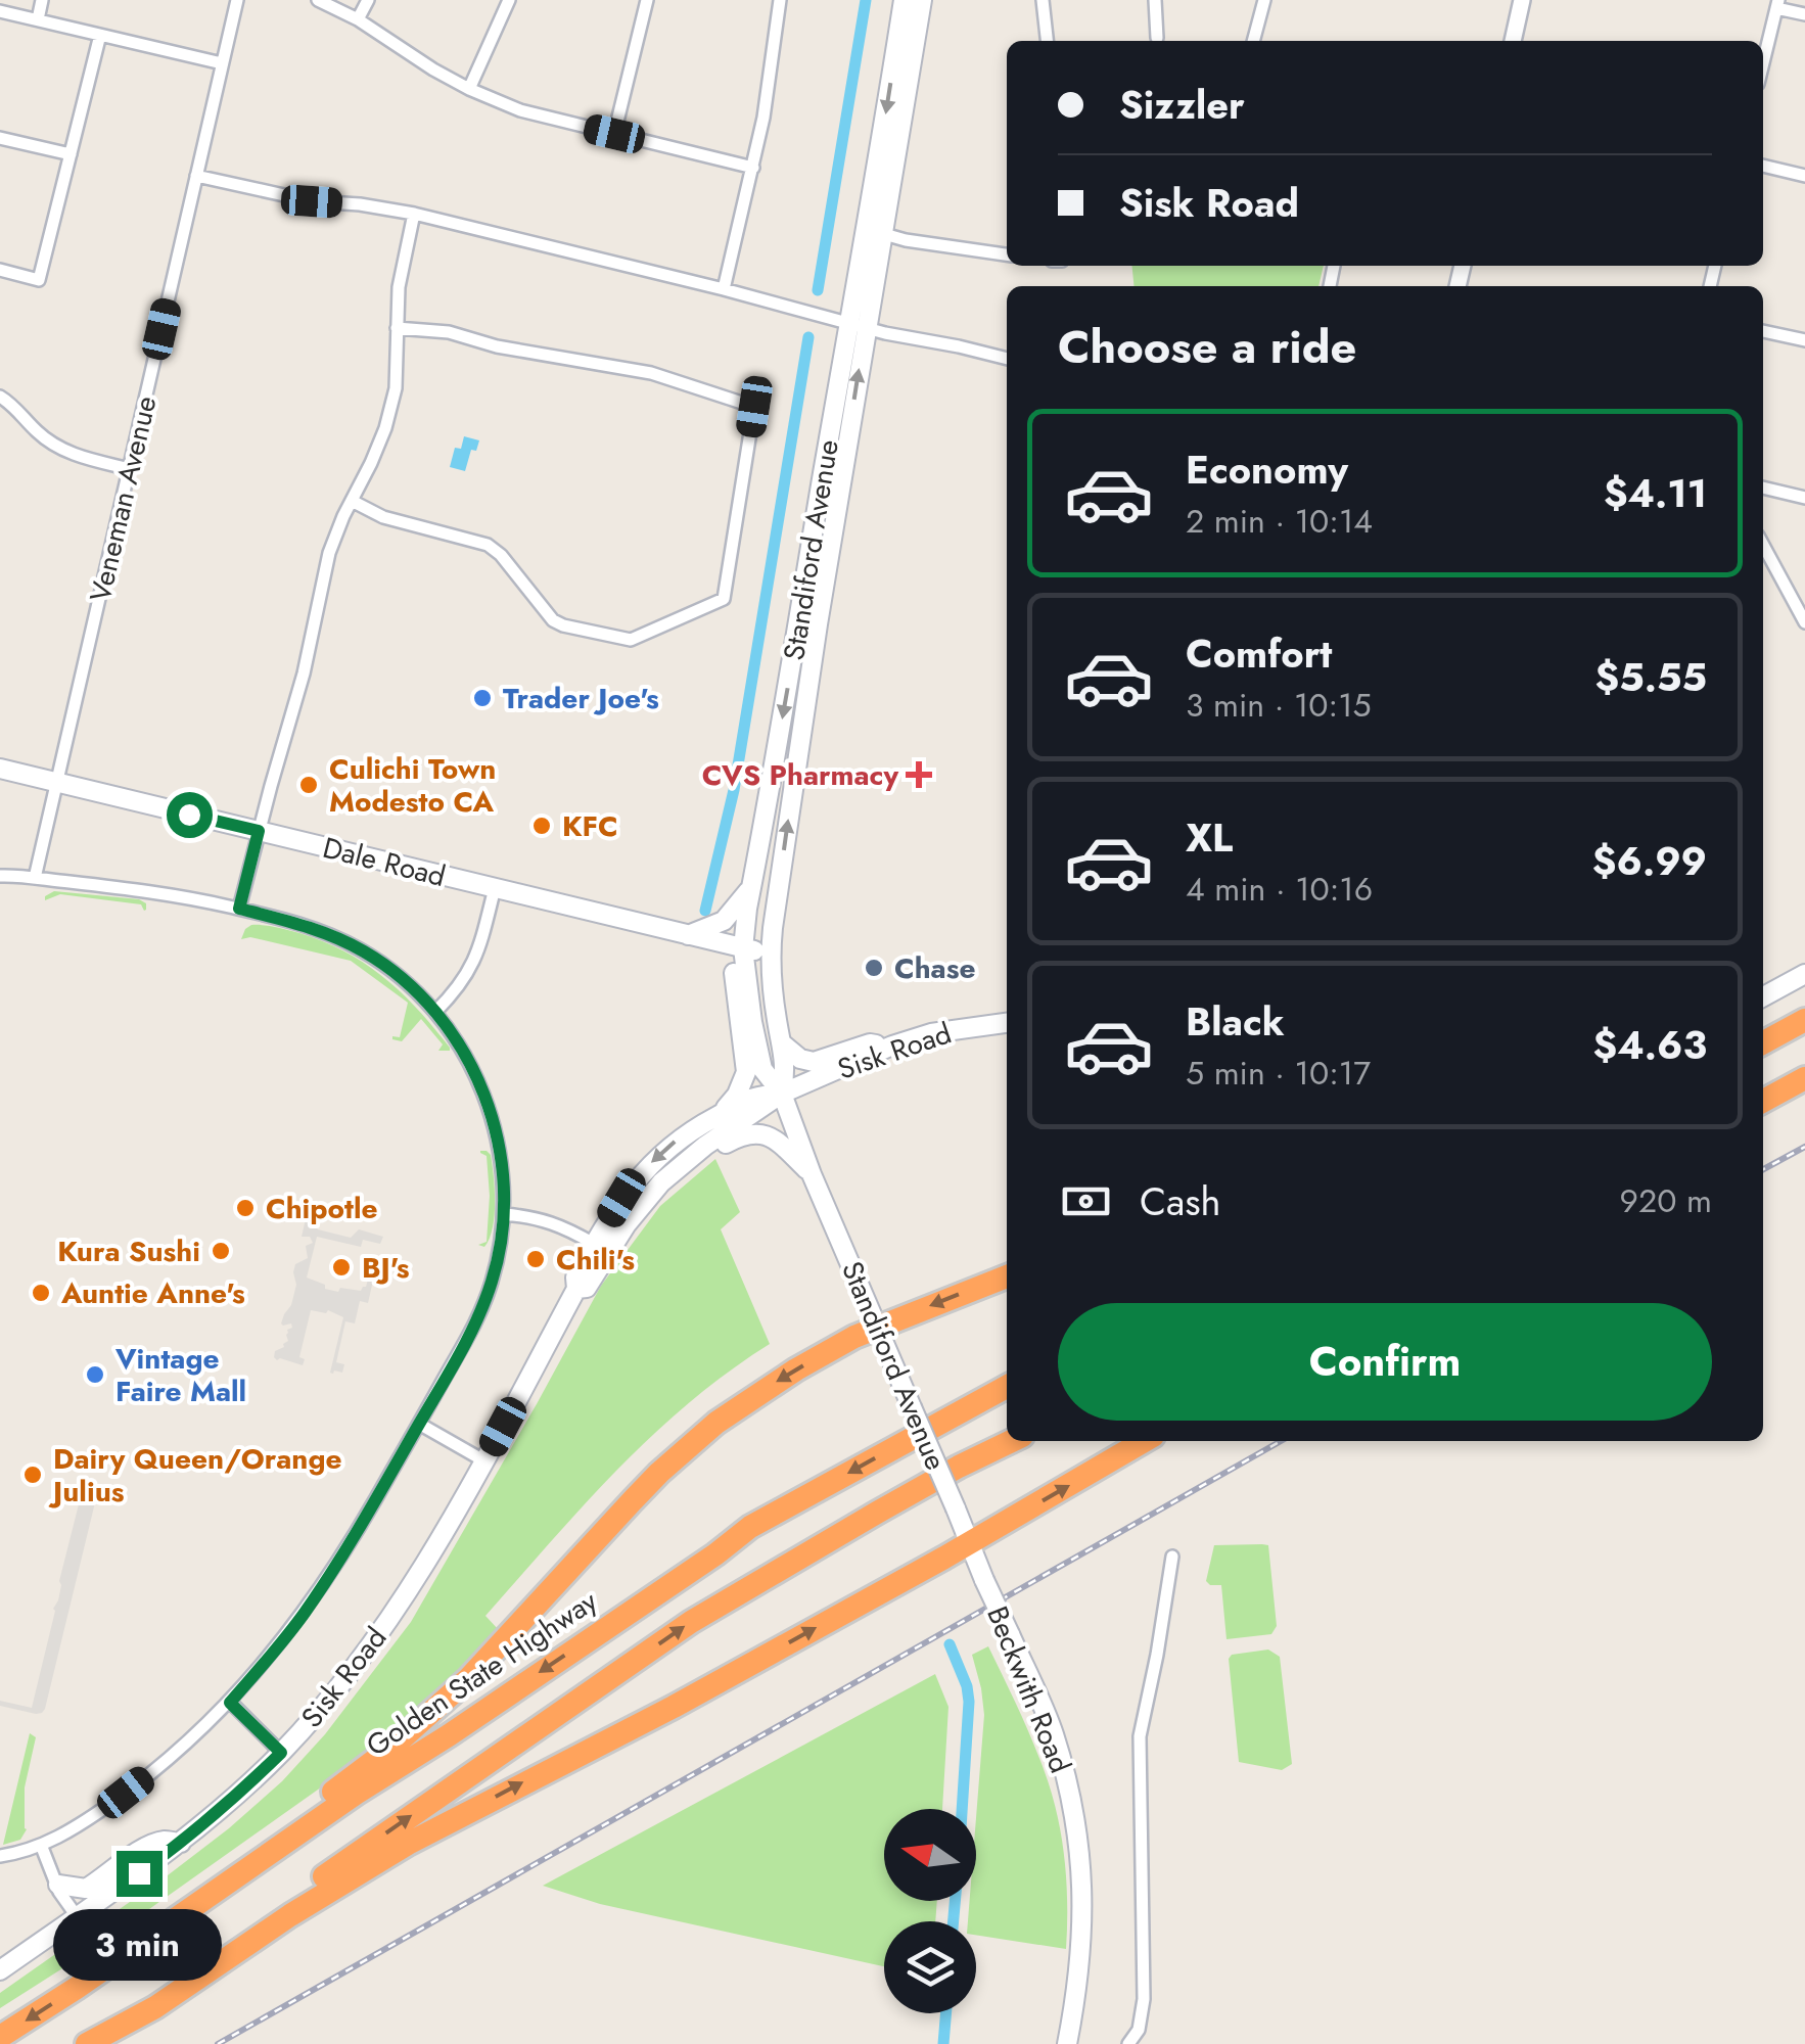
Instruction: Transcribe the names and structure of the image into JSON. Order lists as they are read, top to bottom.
{
  "streets": {
    "highway": ["Golden State Highway"],
    "main road": [
      "Standiford Avenue",
      "Dale Road",
      "Sisk Road",
      "Beckwith Road"
    ],
    "street": ["Veneman Avenue"]
  },
  "crossings": [
    ["Veneman Avenue", "Dale Road"],
    ["Standiford Avenue", "Dale Road"],
    ["Standiford Avenue", "Sisk Road"],
    ["Standiford Avenue", "Beckwith Road"]
  ],
  "places": {
    "other": [
      "Trader Joe's",
      "Culichi Town Modesto CA",
      "KFC",
      "Chase",
      "Chipotle",
      "Kura Sushi",
      "Chili's",
      "BJ's",
      "Auntie Anne's",
      "Vintage Faire Mall",
      "Dairy Queen/Orange Julius"
    ],
    "health": ["CVS Pharmacy"]
  },
  "north": "left",
  "page": {
    "banner": ["Sizzler", "Sisk Road"],
    "heading": "Choose a ride",
    "list": [
      {
        "name": "Economy",
        "note": "2 min · 10:14",
        "value": "$4.11"
      },
      {
        "name": "Comfort",
        "note": "3 min · 10:15",
        "value": "$5.55"
      },
      {
        "name": "XL",
        "note": "4 min · 10:16",
        "value": "$6.99"
      },
      {
        "name": "Black",
        "note": "5 min · 10:17",
        "value": "$4.63"
      }
    ],
    "pay": ["Cash", "920 m"],
    "buttons": "Confirm",
    "bubble": "3 min"
  }
}
